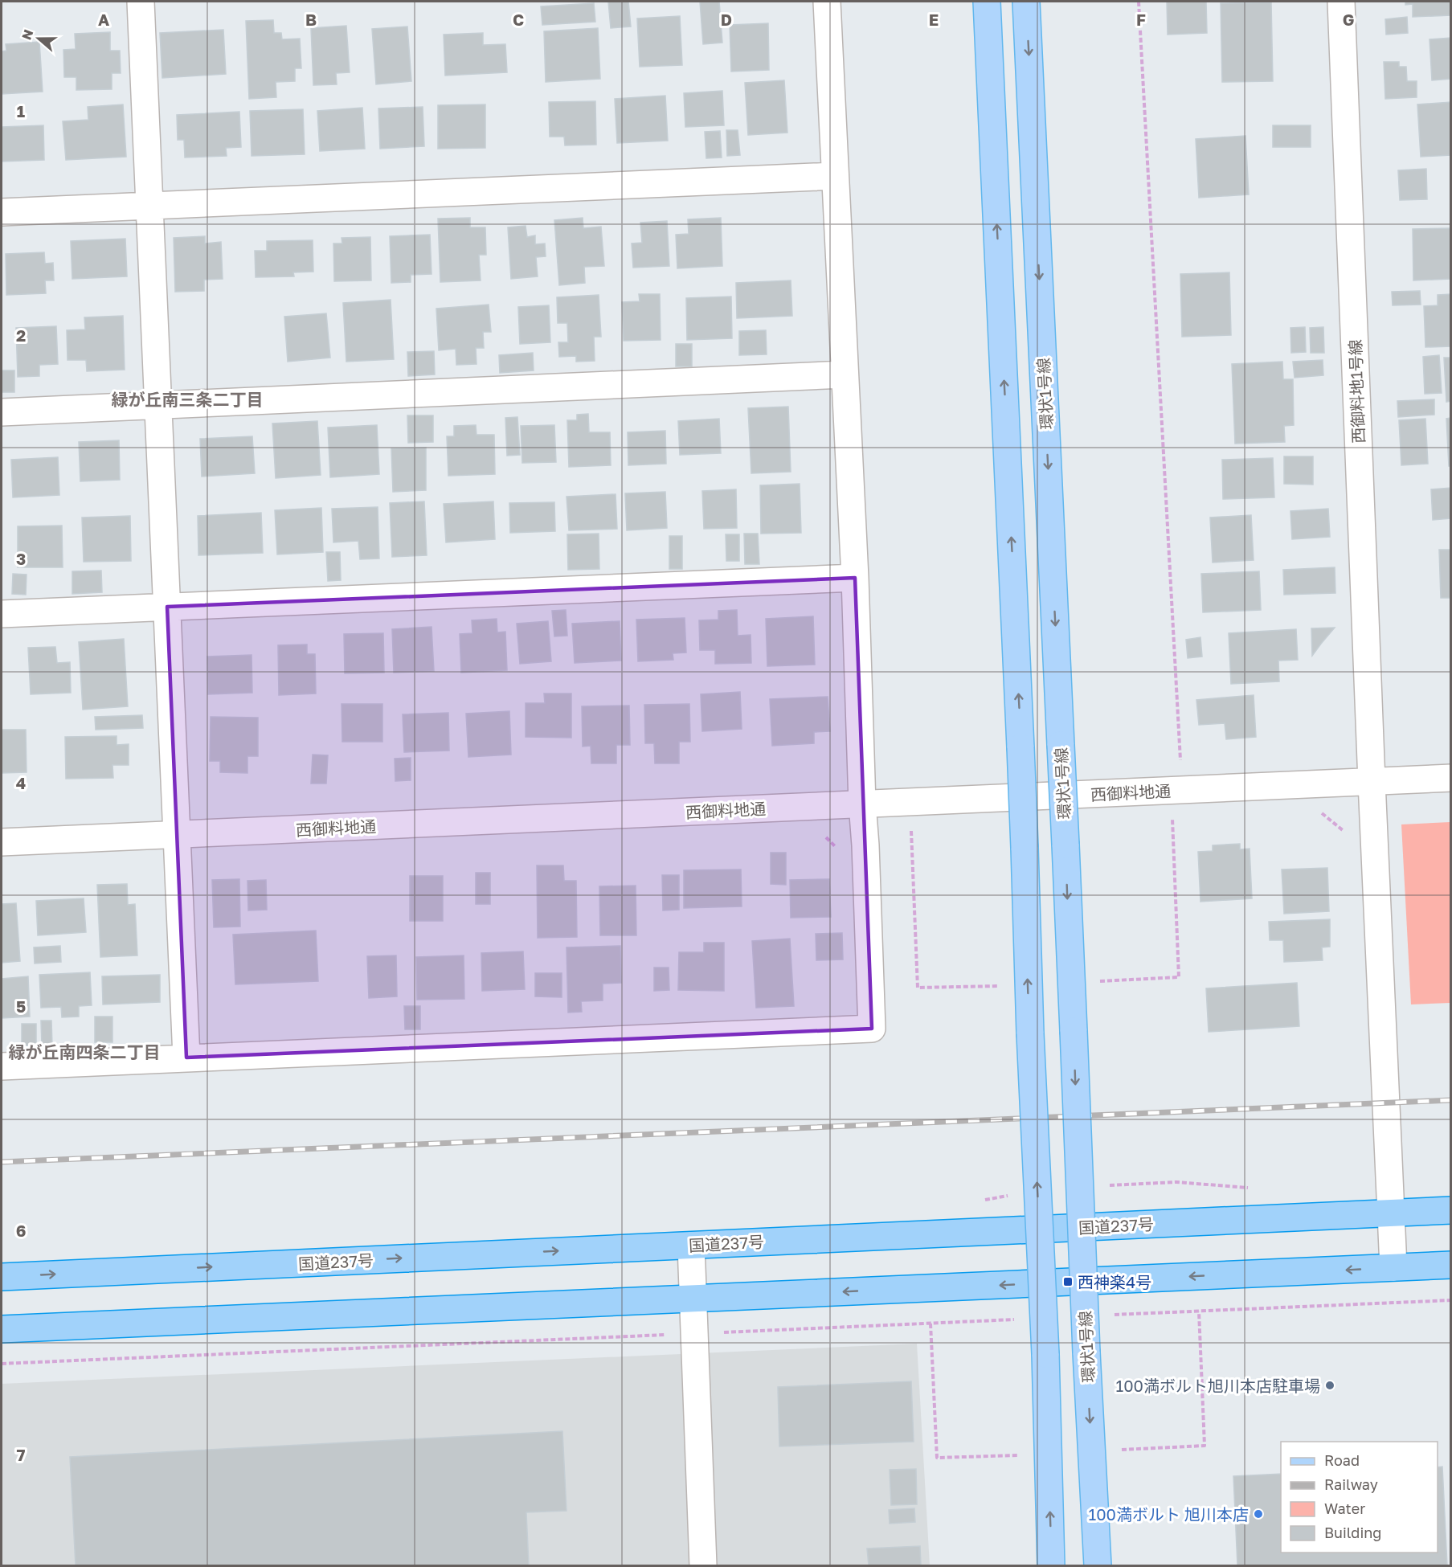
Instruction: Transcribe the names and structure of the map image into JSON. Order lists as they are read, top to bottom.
{
  "streets": {
    "highway": ["国道237号"],
    "main road": ["環状1号線"],
    "street": ["西御料地1号線", "西御料地通"]
  },
  "crossings": [
    ["西御料地1号線", "西御料地通"],
    ["西御料地1号線", "国道237号"]
  ],
  "districts": ["緑が丘南三条二丁目", "緑が丘南四条二丁目"],
  "places": {
    "transit": ["西神楽4号"],
    "other": ["100満ボルト旭川本店駐車場", "100満ボルト 旭川本店"]
  },
  "legend": [
    "Road",
    "Railway",
    "Water",
    "Building"
  ],
  "north": "left",
  "grid": {
    "columns": [
      "A",
      "B",
      "C",
      "D",
      "E",
      "F",
      "G"
    ],
    "rows": [
      "1",
      "2",
      "3",
      "4",
      "5",
      "6",
      "7"
    ]
  }
}
